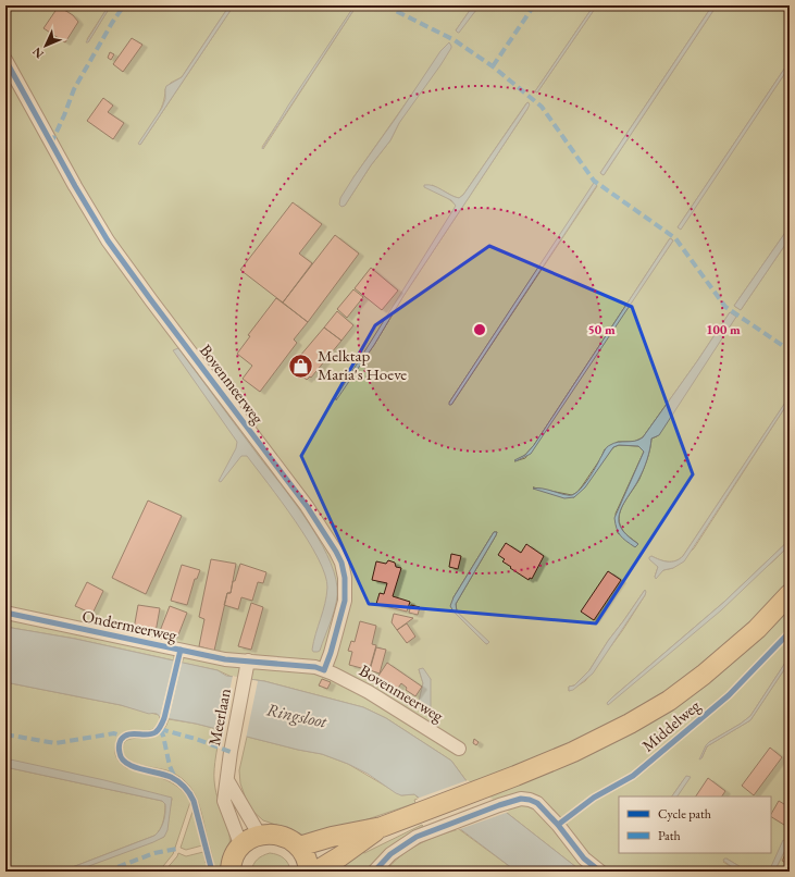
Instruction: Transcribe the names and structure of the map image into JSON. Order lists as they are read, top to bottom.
{
  "streets": {
    "main road": ["Middelweg"],
    "street": ["Bovenmeerweg", "Ondermeerweg", "Meerlaan"]
  },
  "crossings": [
    ["Bovenmeerweg", "Ondermeerweg"],
    ["Bovenmeerweg", "Meerlaan"],
    ["Ondermeerweg", "Meerlaan"]
  ],
  "water": ["Ringsloot"],
  "places": {
    "shop": ["Melktap Maria's Hoeve"]
  },
  "legend": ["Cycle path", "Path"],
  "north": "bottom left",
  "rings": ["50 m", "100 m"]
}
